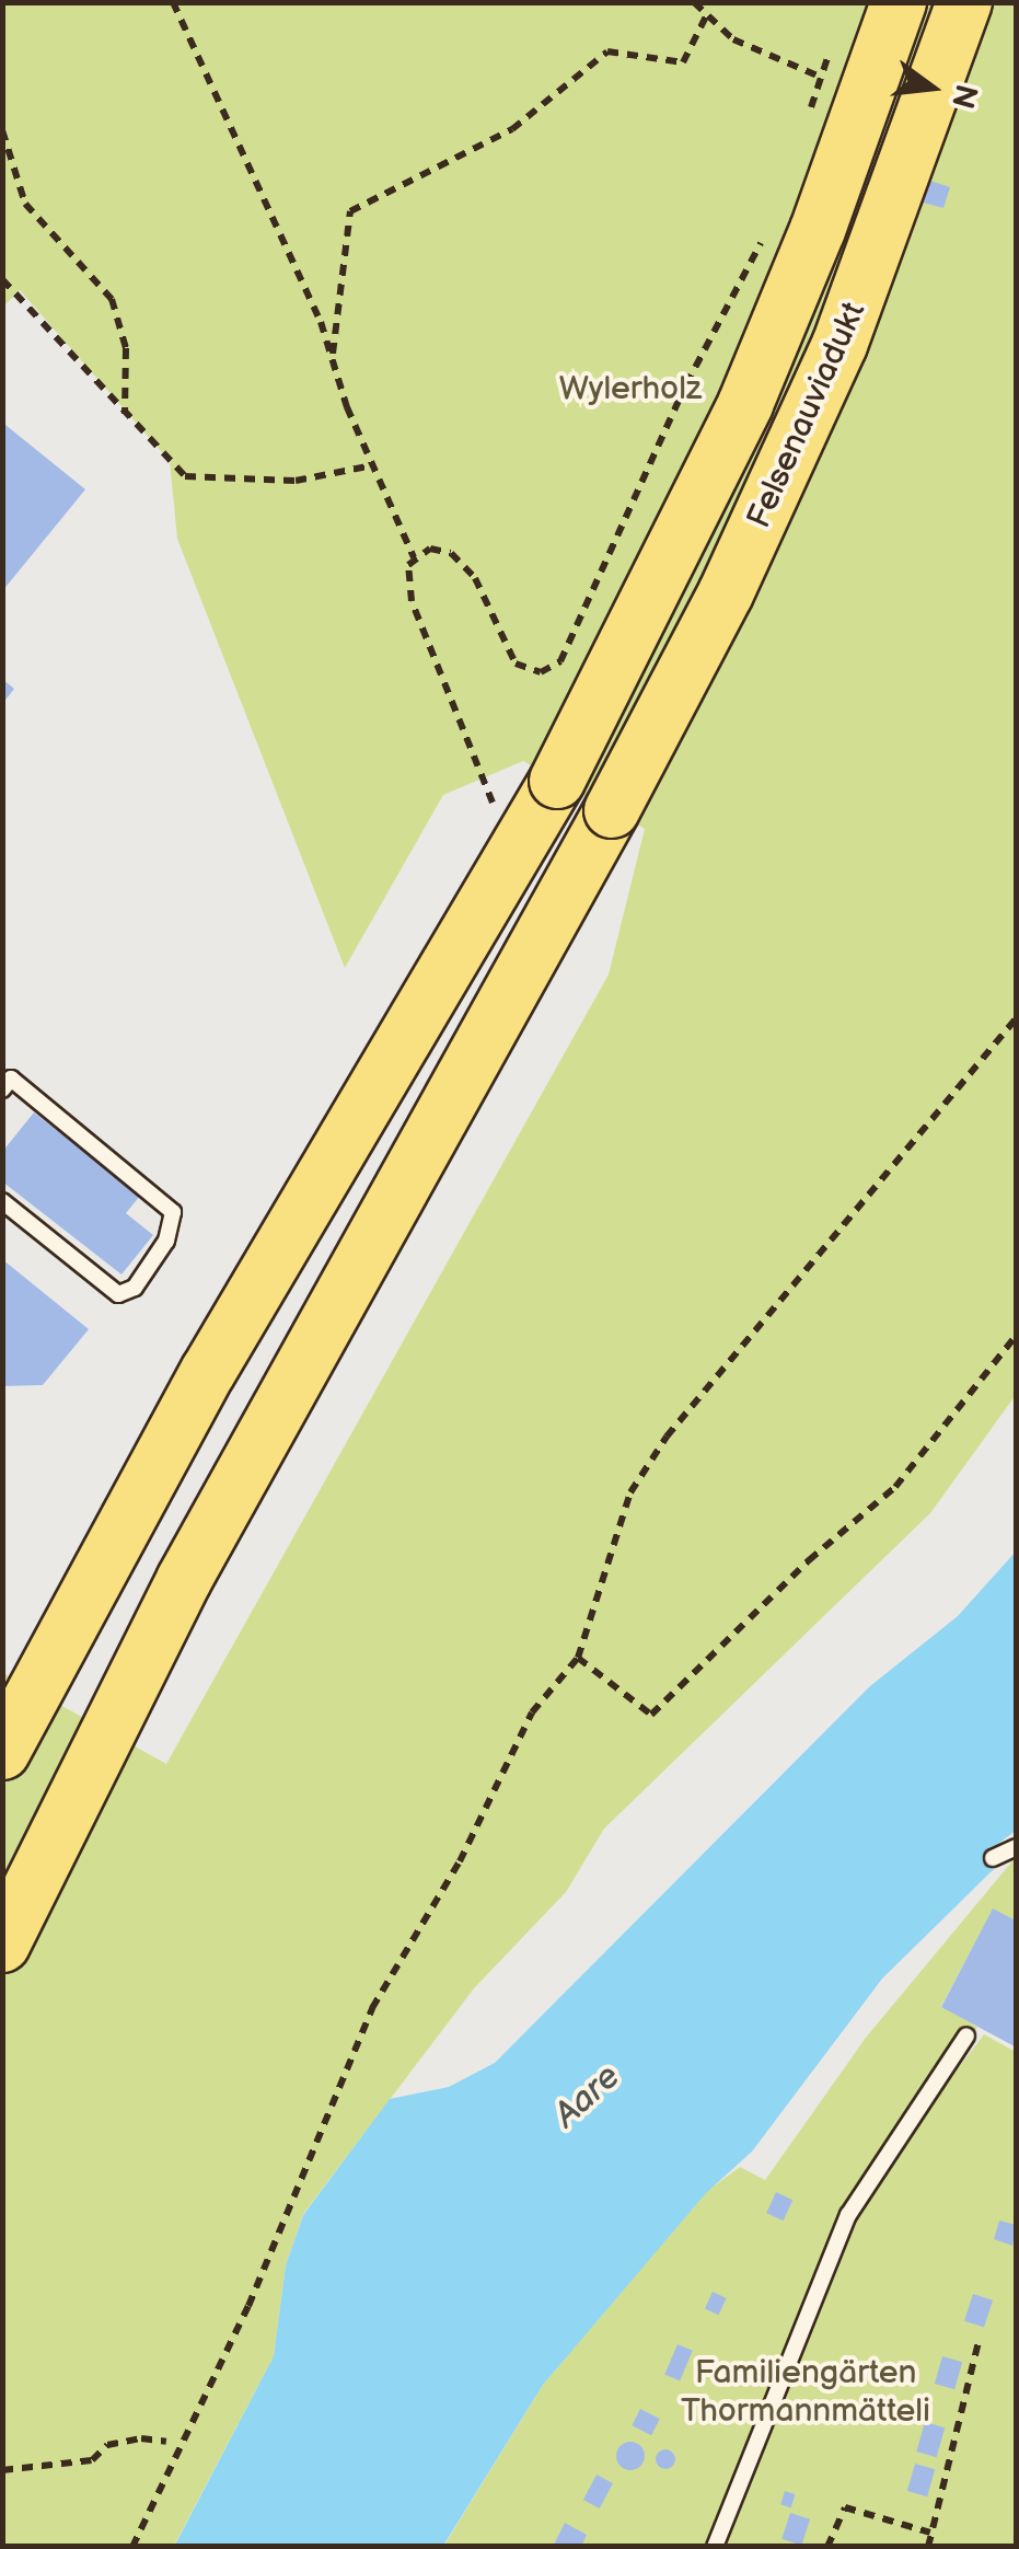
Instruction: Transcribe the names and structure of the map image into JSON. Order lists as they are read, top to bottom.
{
  "streets": {
    "highway": ["Felsenauviadukt"]
  },
  "water": ["Aare"],
  "parks": ["Wylerholz", "Familiengärten Thormannmätteli"],
  "north": "right"
}
